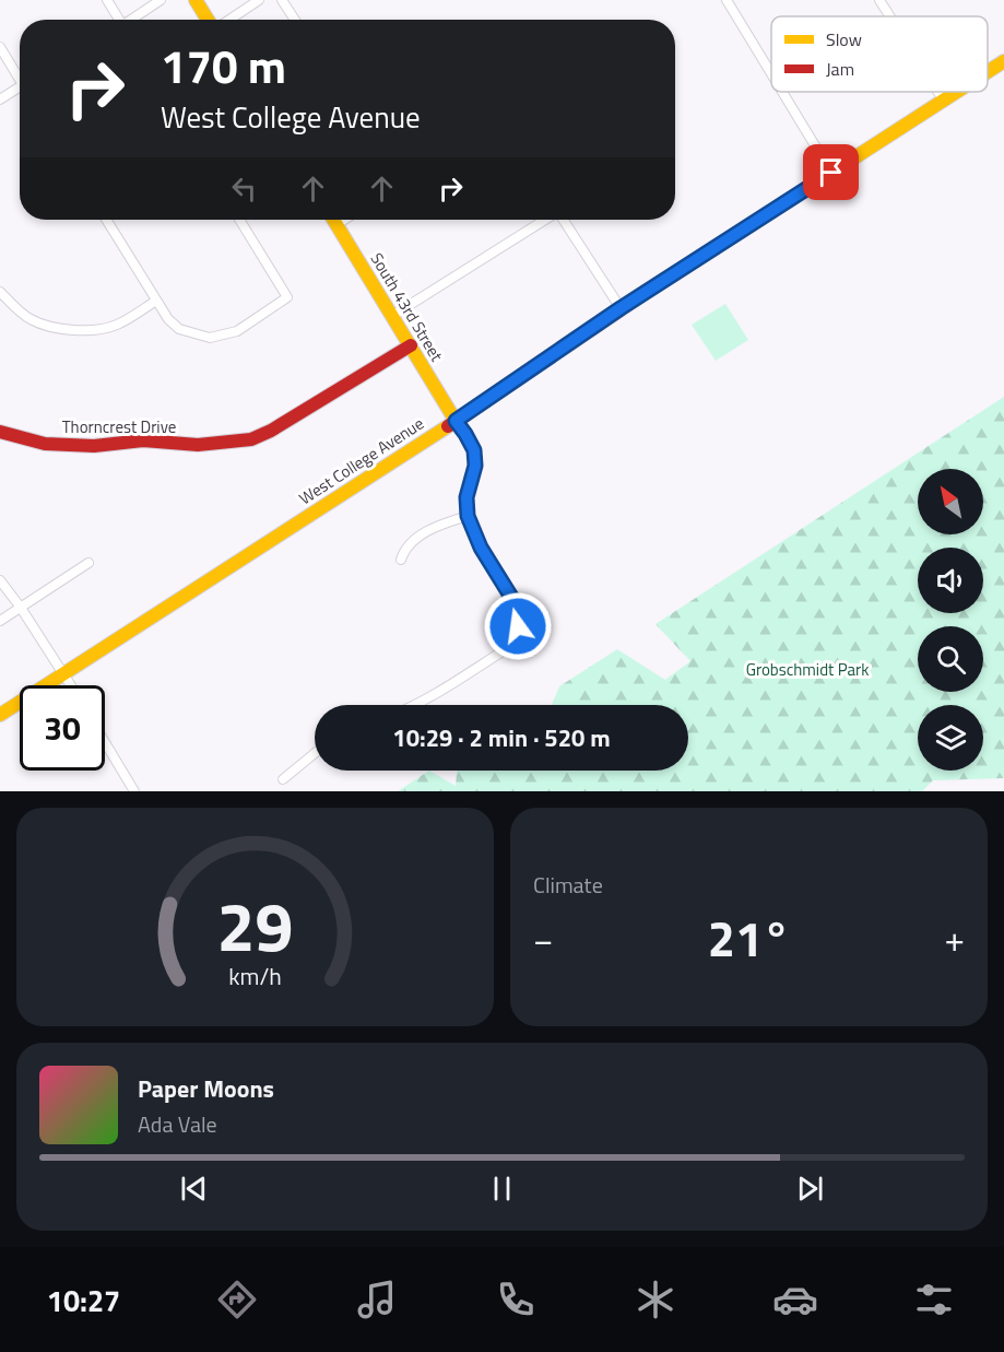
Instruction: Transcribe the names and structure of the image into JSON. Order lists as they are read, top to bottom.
{
  "streets": {
    "street": ["South 43rd Street", "Thorncrest Drive", "West College Avenue"]
  },
  "crossings": [
    ["South 43rd Street", "Thorncrest Drive"],
    ["South 43rd Street", "West College Avenue"]
  ],
  "parks": ["Grobschmidt Park"],
  "legend": ["Slow", "Jam"],
  "north": "top left",
  "page": {
    "turn": ["170 m", "West College Avenue"],
    "limit": "30",
    "trip": "10:29 · 2 min · 520 m",
    "tile": "Climate",
    "heat": ["−", "21°", "+"],
    "song": ["Paper Moons", "Ada Vale"],
    "tabs": "10:27",
    "gauge": ["29", "km/h"]
  }
}
